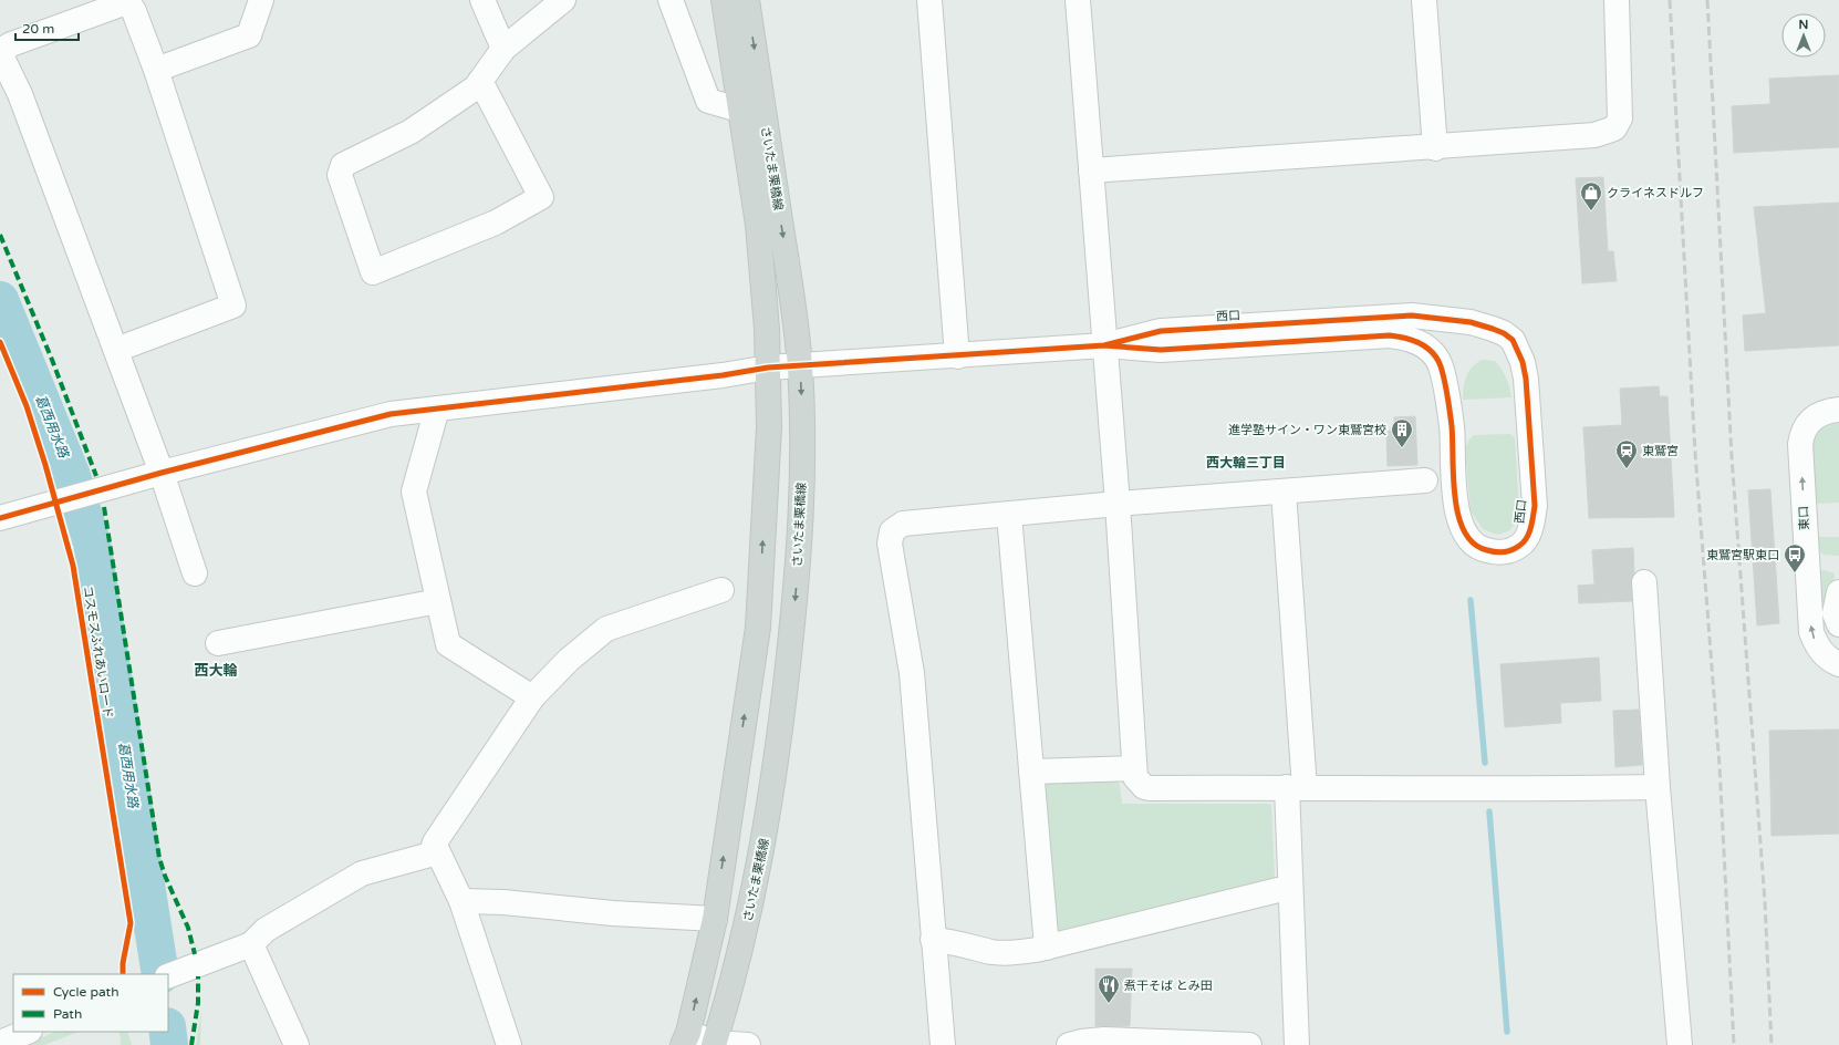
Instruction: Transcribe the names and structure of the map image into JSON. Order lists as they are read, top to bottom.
{
  "streets": {
    "main road": ["さいたま栗橋線"],
    "street": ["西口", "東口"],
    "cycle path": ["コスモスふれあいロード"]
  },
  "districts": ["西大輪三丁目", "西大輪"],
  "water": ["葛西用水路"],
  "places": {
    "shop": ["クライネスドルフ"],
    "building": ["進学塾サイン・ワン東鷲宮校"],
    "station": ["東鷲宮"],
    "bus stop": ["東鷲宮駅東口"],
    "restaurant": ["煮干そば とみ田"]
  },
  "legend": ["Cycle path", "Path"],
  "scale_bar": "20 m",
  "north": "top"
}
